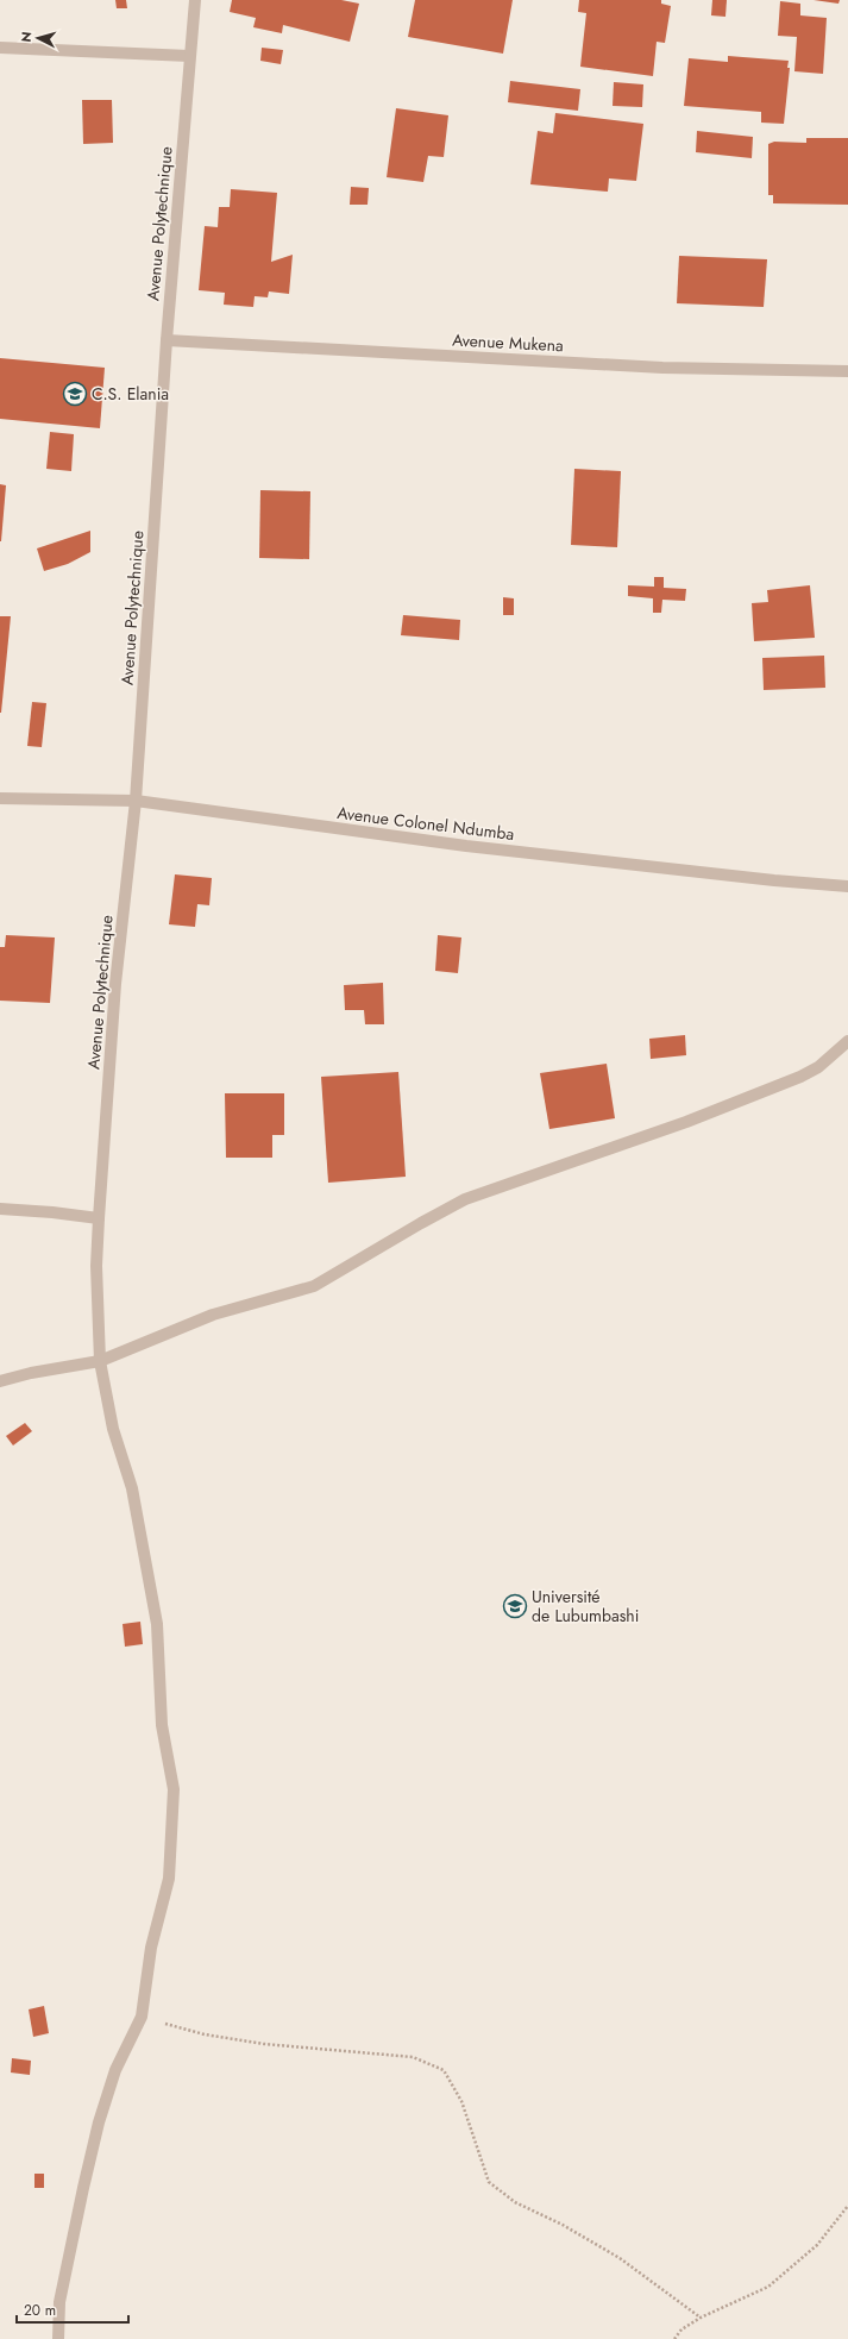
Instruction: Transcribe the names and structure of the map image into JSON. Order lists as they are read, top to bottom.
{
  "streets": {
    "street": ["Avenue Polytechnique", "Avenue Mukena", "Avenue Colonel Ndumba"]
  },
  "crossings": [
    ["Avenue Polytechnique", "Avenue Mukena"],
    ["Avenue Polytechnique", "Avenue Colonel Ndumba"]
  ],
  "places": {
    "school or university": ["C.S. Elania", "Université de Lubumbashi"]
  },
  "scale_bar": "20 m",
  "north": "left"
}
